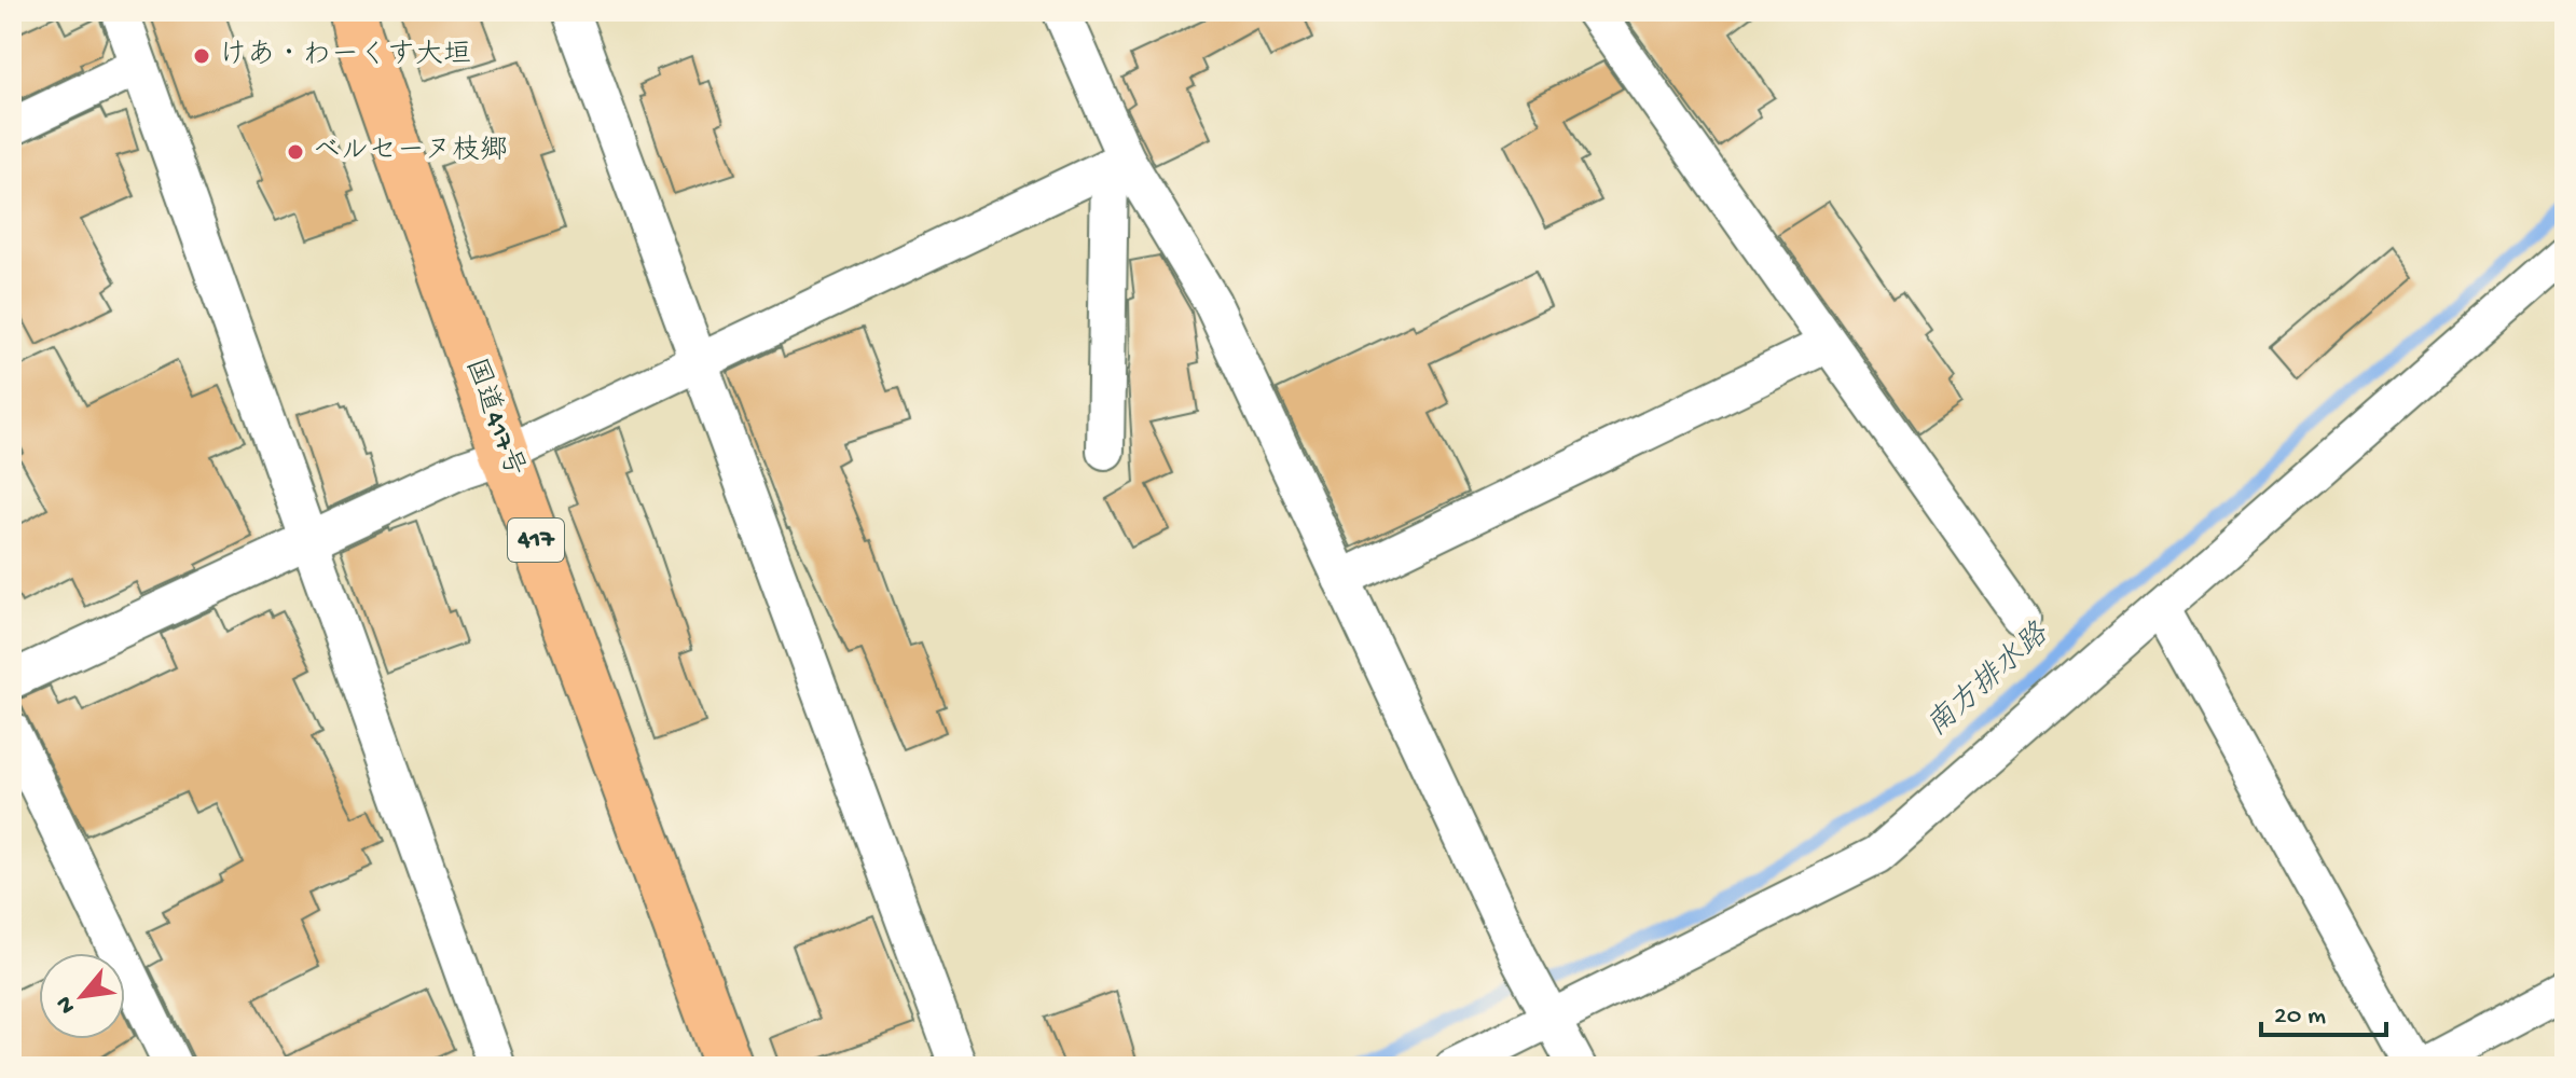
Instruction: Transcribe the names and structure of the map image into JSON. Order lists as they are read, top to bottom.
{
  "streets": {
    "highway": ["国道417号", "417"]
  },
  "water": ["南方排水路"],
  "places": ["けあ・わーくす大垣", "ベルセーヌ枝郷"],
  "scale_bar": "20 m",
  "north": "bottom left"
}
